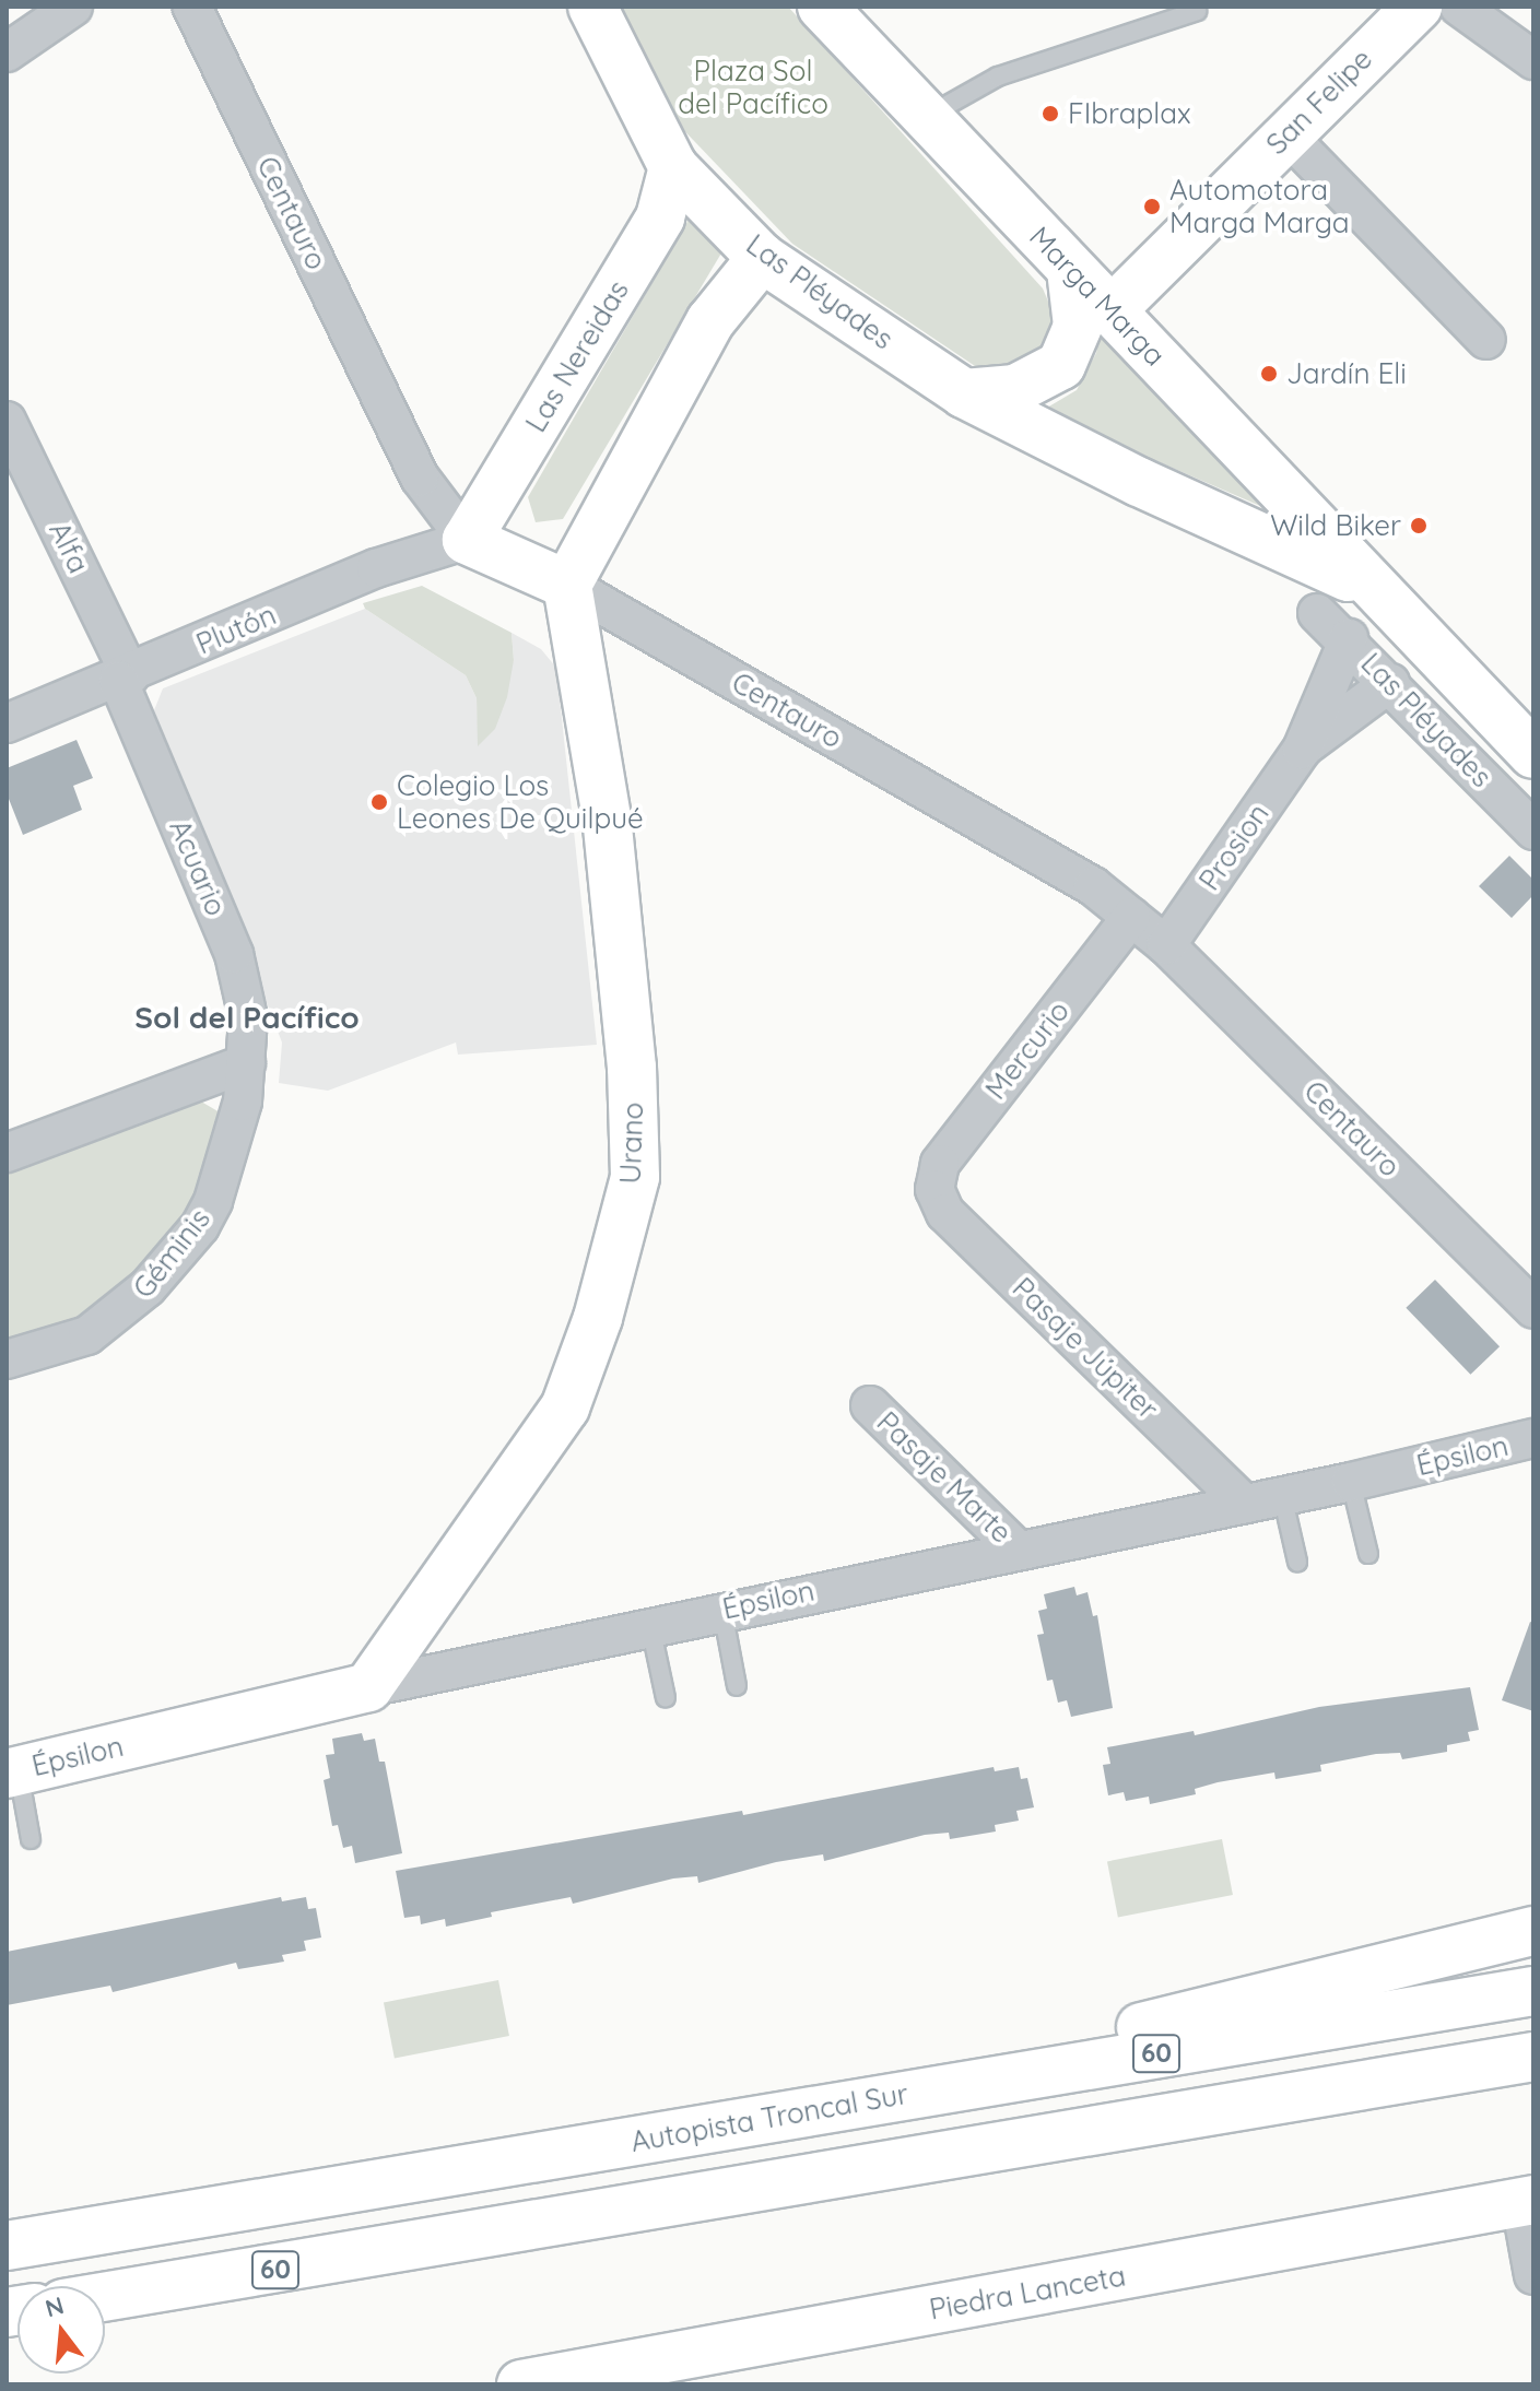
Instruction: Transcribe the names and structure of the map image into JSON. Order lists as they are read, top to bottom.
{
  "streets": {
    "main road": [
      "San Felipe",
      "Centauro",
      "Las Pléyades",
      "Marga Marga",
      "Las Nereidas",
      "Urano",
      "Épsilon",
      "60",
      "Autopista Troncal Sur",
      "Piedra Lanceta"
    ],
    "street": [
      "Alfa",
      "Plutón",
      "Prosion",
      "Acuario",
      "Mercurio",
      "Géminis",
      "Pasaje Júpiter",
      "Pasaje Marte"
    ]
  },
  "crossings": [
    ["San Felipe", "Marga Marga"],
    ["Centauro", "Las Nereidas"],
    ["Centauro", "Plutón"],
    ["Centauro", "Prosion"],
    ["Centauro", "Mercurio"],
    ["Centauro", "Urano"],
    ["Las Pléyades", "Marga Marga"],
    ["Las Pléyades", "Las Nereidas"],
    ["Las Pléyades", "Prosion"],
    ["Las Nereidas", "Plutón"],
    ["Alfa", "Plutón"],
    ["Alfa", "Acuario"],
    ["Plutón", "Acuario"],
    ["Acuario", "Géminis"],
    ["Mercurio", "Pasaje Júpiter"],
    ["Urano", "Épsilon"],
    ["Pasaje Júpiter", "Épsilon"],
    ["Épsilon", "Pasaje Marte"]
  ],
  "districts": ["Sol del Pacífico"],
  "parks": ["Plaza Sol del Pacífico"],
  "places": [
    "FIbraplax",
    "Automotora Marga Marga",
    "Jardín Eli",
    "Wild Biker",
    "Colegio Los Leones De Quilpué"
  ],
  "north": "top"
}
